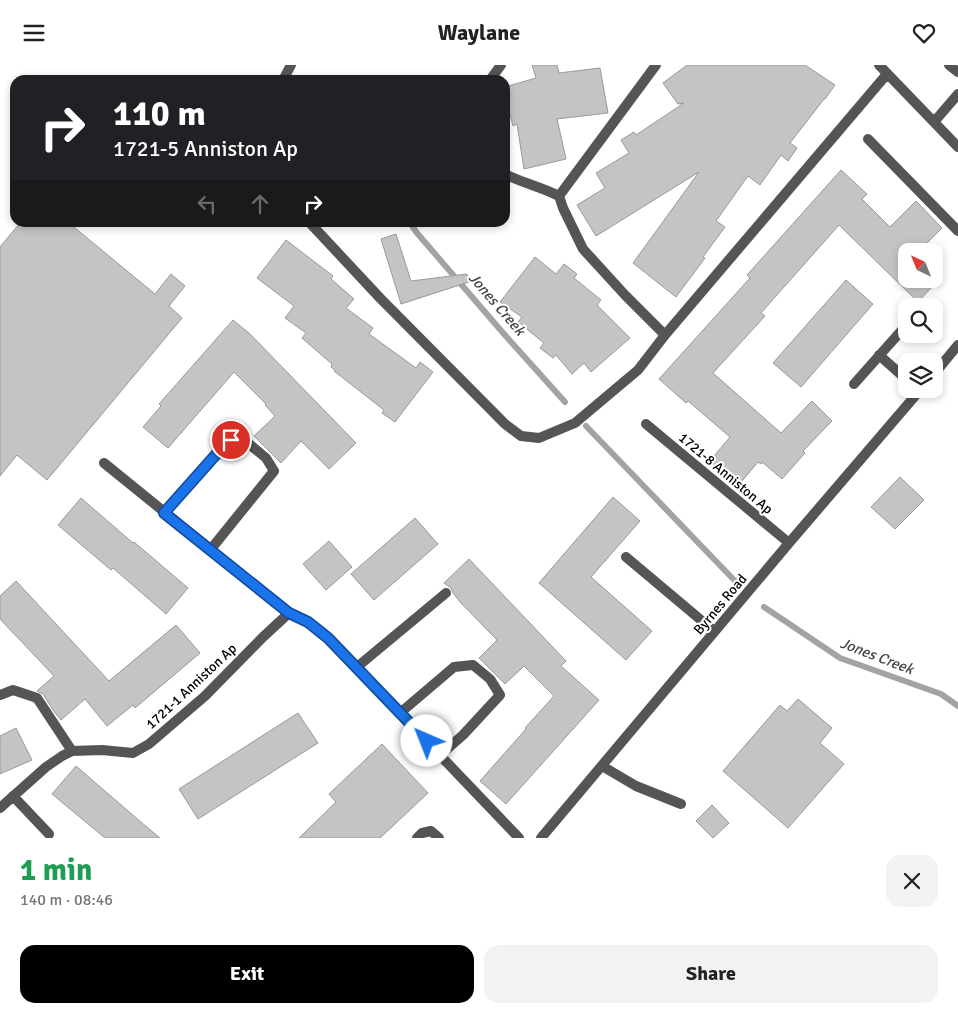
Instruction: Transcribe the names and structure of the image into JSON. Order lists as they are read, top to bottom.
{
  "streets": {
    "street": ["1721-8 Anniston Ap", "Byrnes Road", "1721-1 Anniston Ap"]
  },
  "crossings": [
    ["1721-8 Anniston Ap", "Byrnes Road"]
  ],
  "water": ["Jones Creek"],
  "north": "top left",
  "page": {
    "header": "Waylane",
    "turn": ["110 m", "1721-5 Anniston Ap"],
    "heading": ["1 min", "140 m · 08:46"],
    "buttons": ["Exit", "Share"]
  }
}
